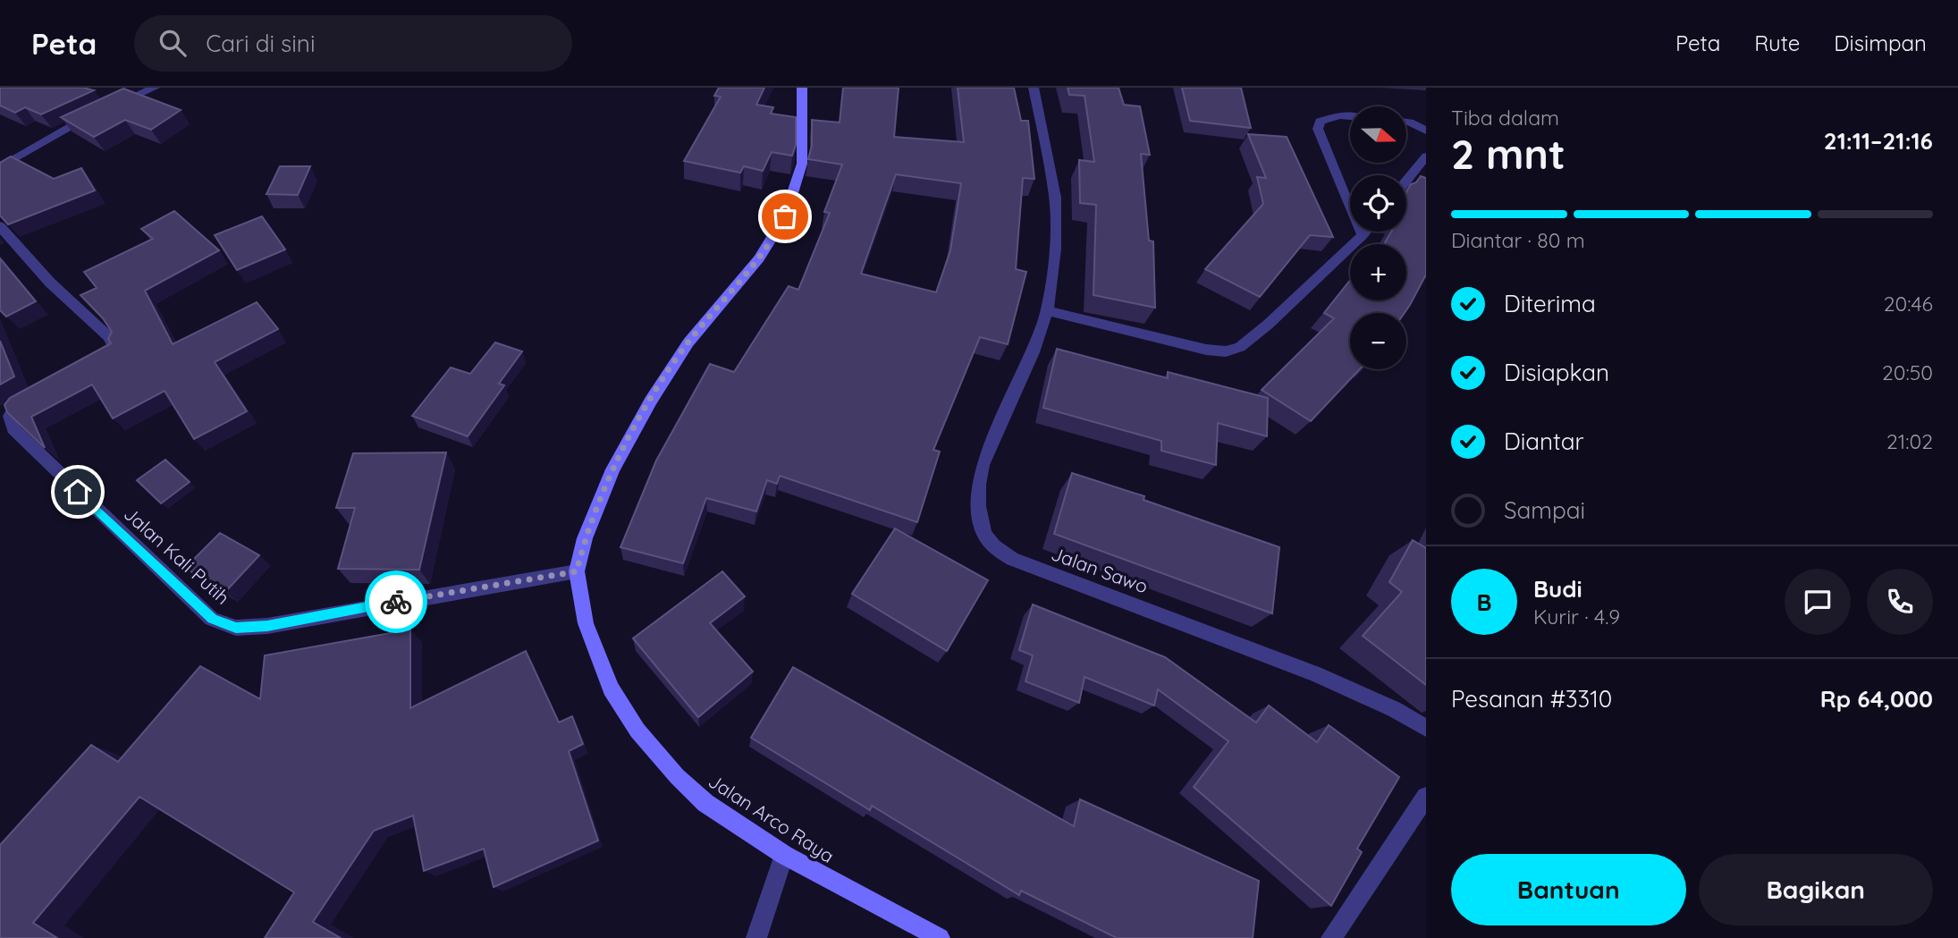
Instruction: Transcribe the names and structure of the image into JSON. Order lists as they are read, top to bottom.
{
  "streets": {
    "main road": ["Jalan Arco Raya"],
    "street": ["Jalan Kali Putih", "Jalan Sawo"]
  },
  "crossings": [
    ["Jalan Kali Putih", "Jalan Arco Raya"]
  ],
  "north": "right",
  "page": {
    "header": "Peta",
    "search": "Cari di sini",
    "nav": ["Peta", "Rute", "Disimpan"],
    "heading": ["2 mnt", "Tiba dalam", "21:11–21:16"],
    "panel": [
      "Budi",
      "Kurir · 4.9",
      "Pesanan #3310",
      "Rp 64,000"
    ],
    "map_buttons": ["+", "−"],
    "bar": "Diantar · 80 m",
    "list": [
      ["Diterima", "20:46"],
      ["Disiapkan", "20:50"],
      ["Diantar", "21:02"],
      "Sampai"
    ],
    "round": "B",
    "buttons": ["Bantuan", "Bagikan"]
  }
}
